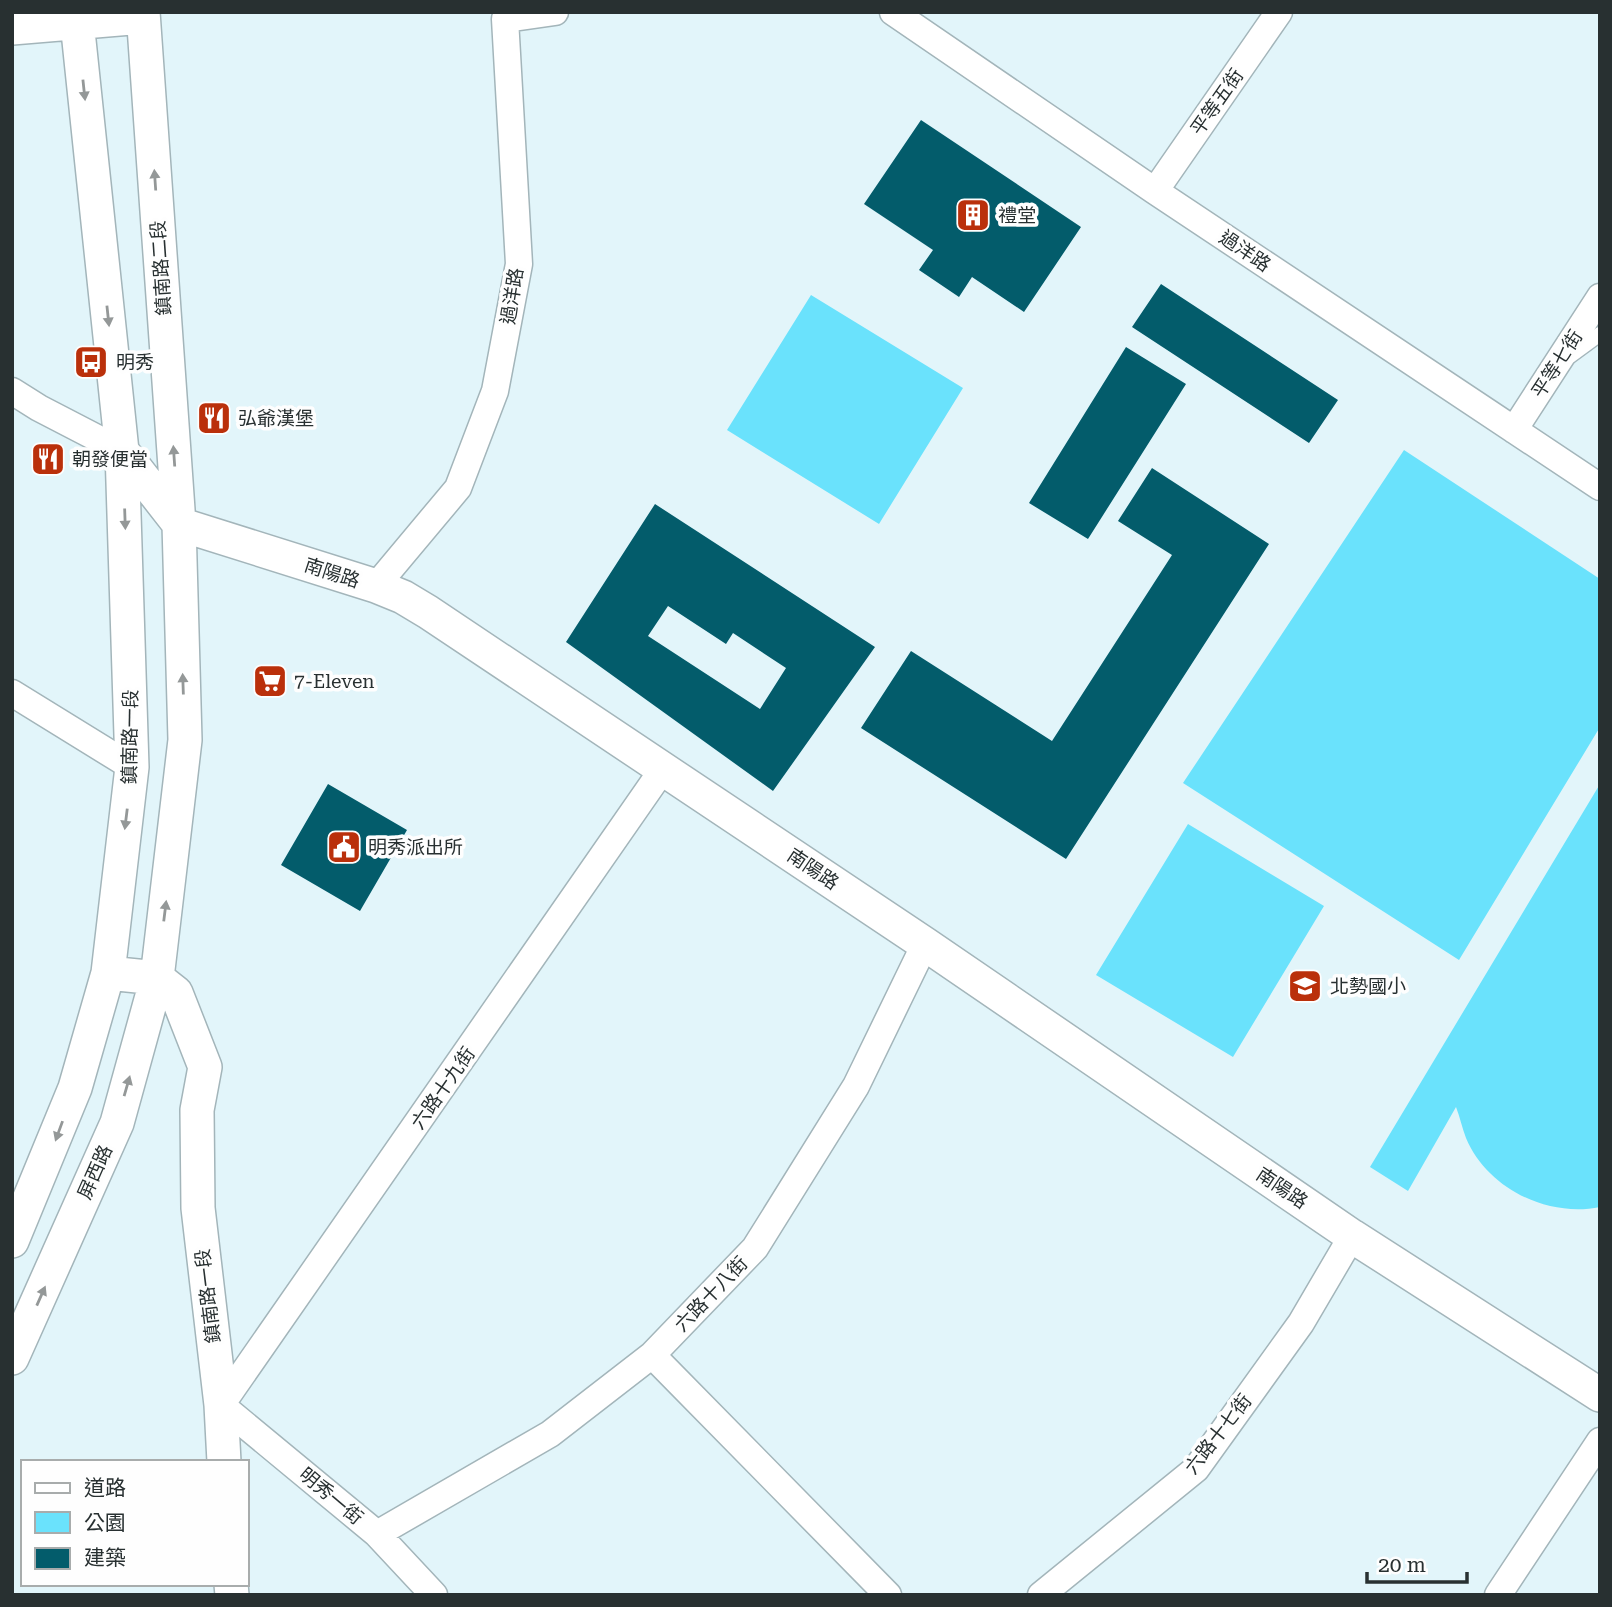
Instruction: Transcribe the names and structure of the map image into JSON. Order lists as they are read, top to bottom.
{
  "streets": {
    "street": [
      "平等五街",
      "過洋路",
      "鎮南路二段",
      "平等七街",
      "南陽路",
      "鎮南路一段",
      "六路十九街",
      "屏西路",
      "六路十八街",
      "六路十七街",
      "明秀一街"
    ]
  },
  "crossings": [
    ["平等五街", "過洋路"],
    ["過洋路", "平等七街"],
    ["過洋路", "南陽路"],
    ["鎮南路二段", "南陽路"],
    ["南陽路", "六路十九街"],
    ["南陽路", "六路十八街"],
    ["南陽路", "六路十七街"],
    ["鎮南路一段", "六路十九街"],
    ["鎮南路一段", "屏西路"],
    ["鎮南路一段", "明秀一街"],
    ["六路十九街", "明秀一街"],
    ["六路十八街", "明秀一街"]
  ],
  "places": {
    "building": ["禮堂"],
    "bus stop": ["明秀"],
    "restaurant": ["弘爺漢堡", "朝發便當"],
    "supermarket": ["7-Eleven"],
    "public building": ["明秀派出所"],
    "school or university": ["北勢國小"]
  },
  "legend": ["道路", "公園", "建築"],
  "scale_bar": "20 m"
}
